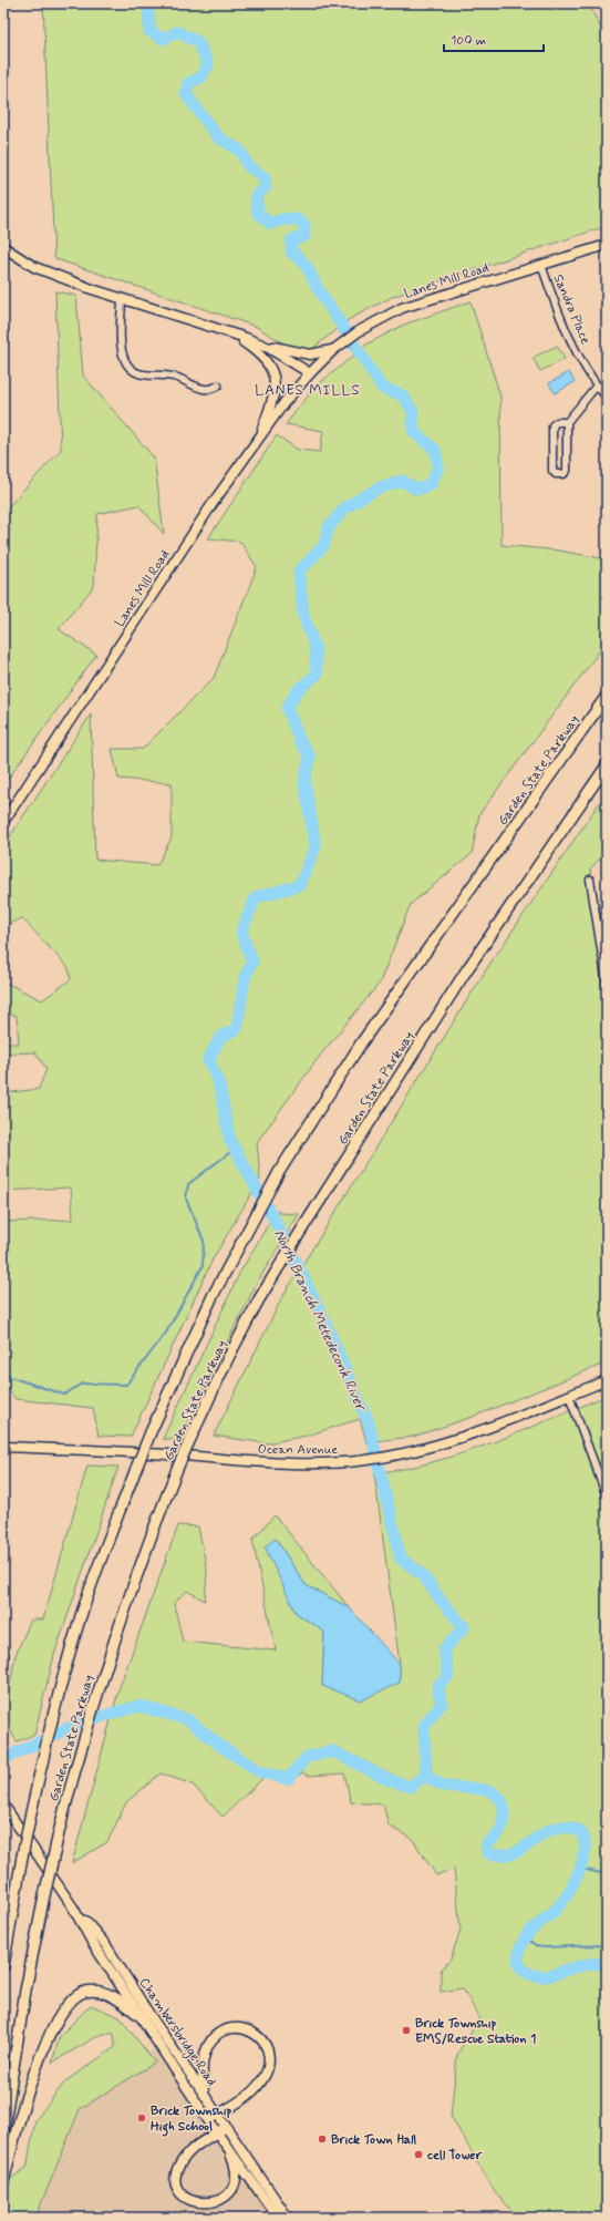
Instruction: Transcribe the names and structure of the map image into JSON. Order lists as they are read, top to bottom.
{
  "streets": {
    "highway": ["Garden State Parkway"],
    "main road": ["Lanes Mill Road", "Ocean Avenue", "Chambersbridge Road"],
    "street": ["Sandra Place"]
  },
  "crossings": [
    ["Lanes Mill Road", "Sandra Place"]
  ],
  "districts": ["LANES MILLS"],
  "water": ["North Branch Metedeconk River"],
  "places": [
    "Brick Township EMS/Rescue Station 1",
    "Brick Township High School",
    "Brick Town Hall",
    "cell Tower"
  ],
  "scale_bar": "100 m"
}
